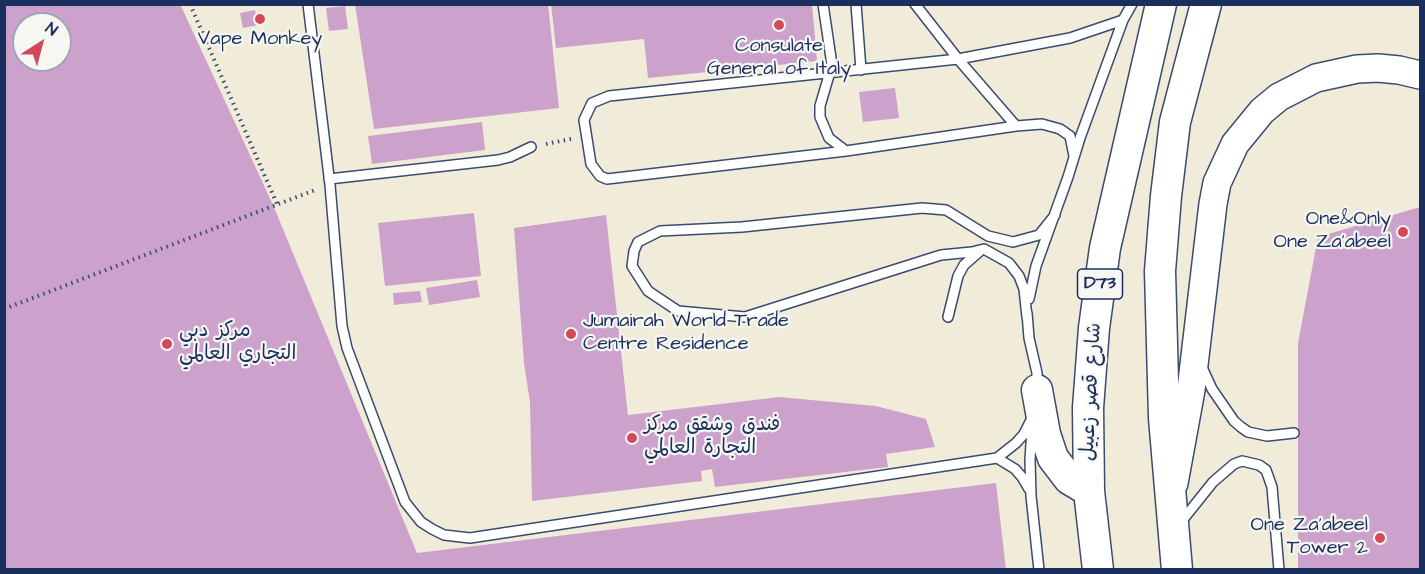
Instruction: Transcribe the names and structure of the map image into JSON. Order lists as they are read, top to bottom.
{
  "streets": {
    "main road": ["D73", "شارع قصر زعبيل"]
  },
  "places": [
    "Vape Monkey",
    "Consulate General of Italy",
    "One&Only One Za'abeel",
    "Jumairah World Trade Centre Residence",
    "مركز دبي التجاري العالمي",
    "فندق وشقق مركز التجارة العالمي",
    "One Za'abeel Tower 2"
  ],
  "north": "top right"
}
